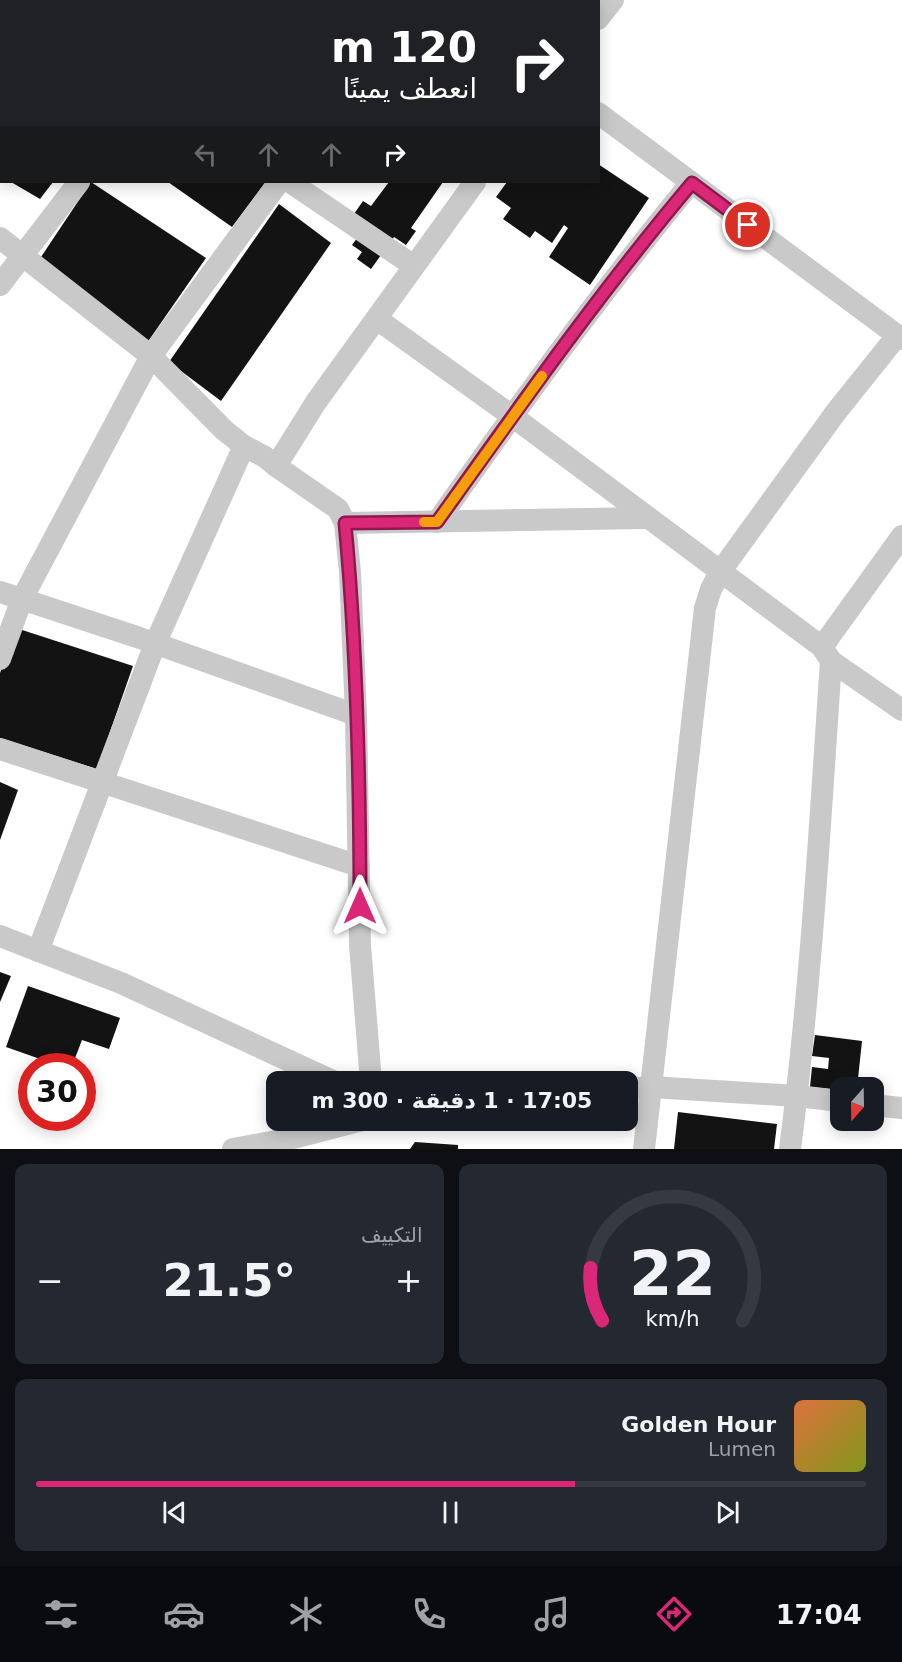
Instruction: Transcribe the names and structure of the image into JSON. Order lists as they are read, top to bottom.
{
  "north": "bottom",
  "page": {
    "turn": ["120 m", "انعطف يمينًا"],
    "limit": "30",
    "trip": "17:05 · 1 دقيقة · 300 m",
    "tile": "التكييف",
    "heat": ["−", "21.5°", "+"],
    "song": ["Golden Hour", "Lumen"],
    "tabs": "17:04",
    "gauge": ["22", "km/h"]
  }
}
